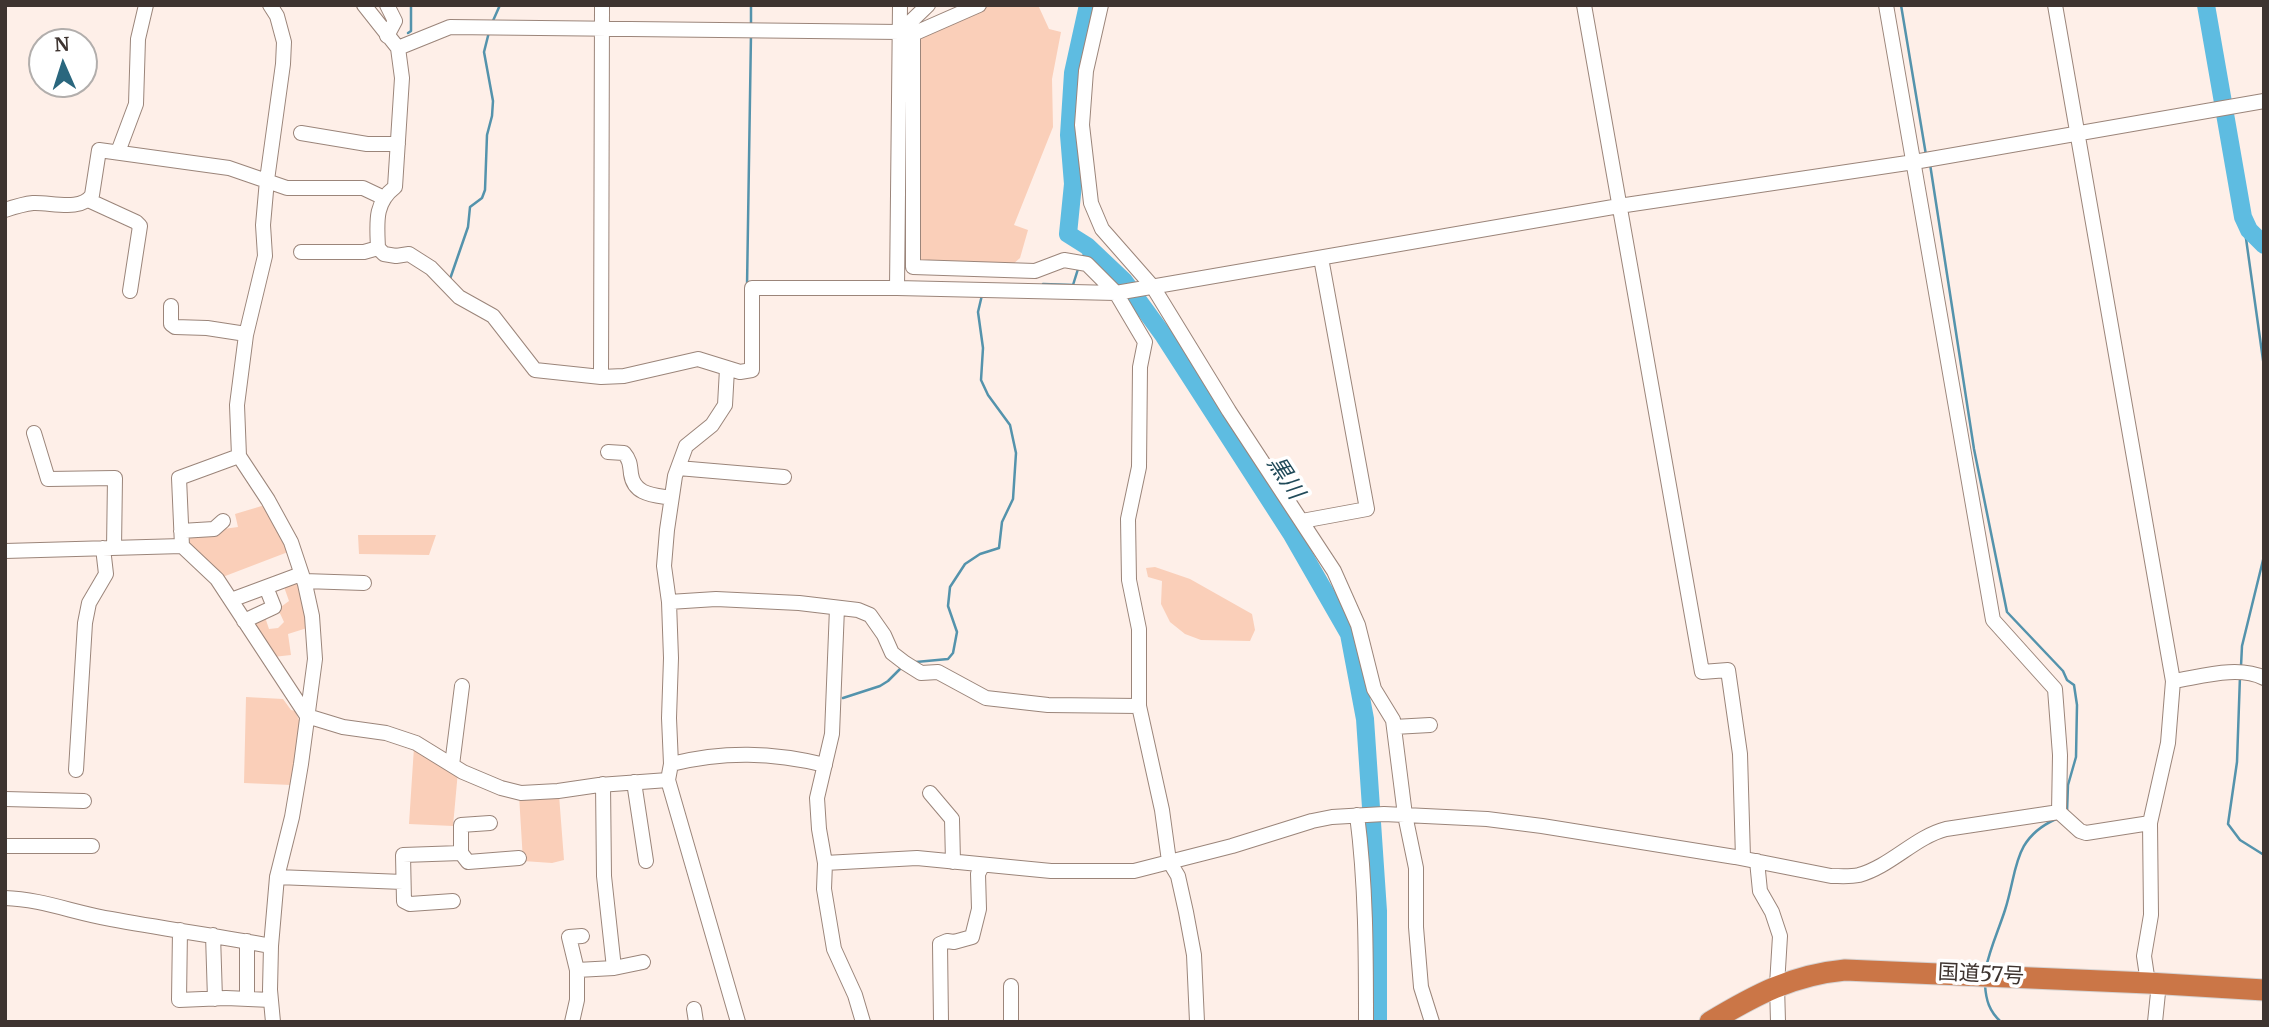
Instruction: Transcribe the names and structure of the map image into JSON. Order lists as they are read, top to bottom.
{
  "streets": {
    "highway": ["国道57号"]
  },
  "water": ["黒川"],
  "north": "top"
}
